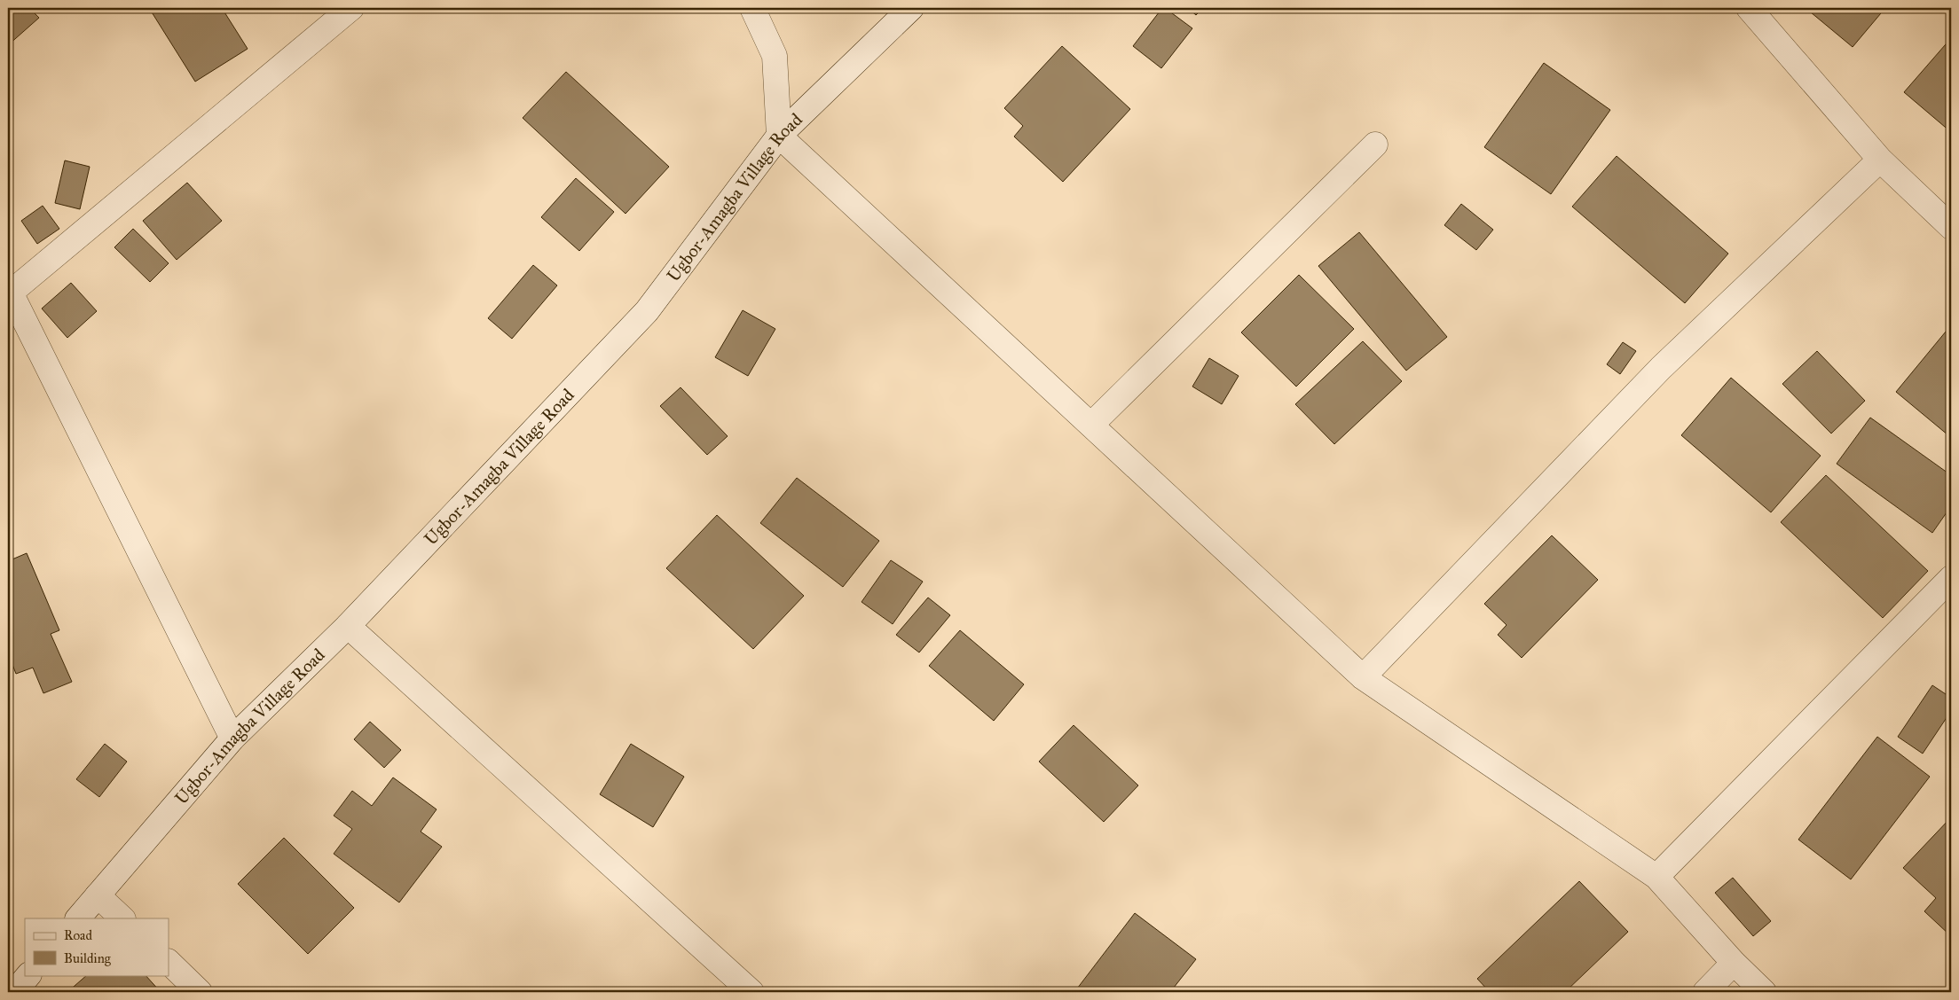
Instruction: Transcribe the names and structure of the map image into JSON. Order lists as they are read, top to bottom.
{
  "streets": {
    "street": ["Ugbor-Amagba Village Road"]
  },
  "legend": ["Road", "Building"]
}
